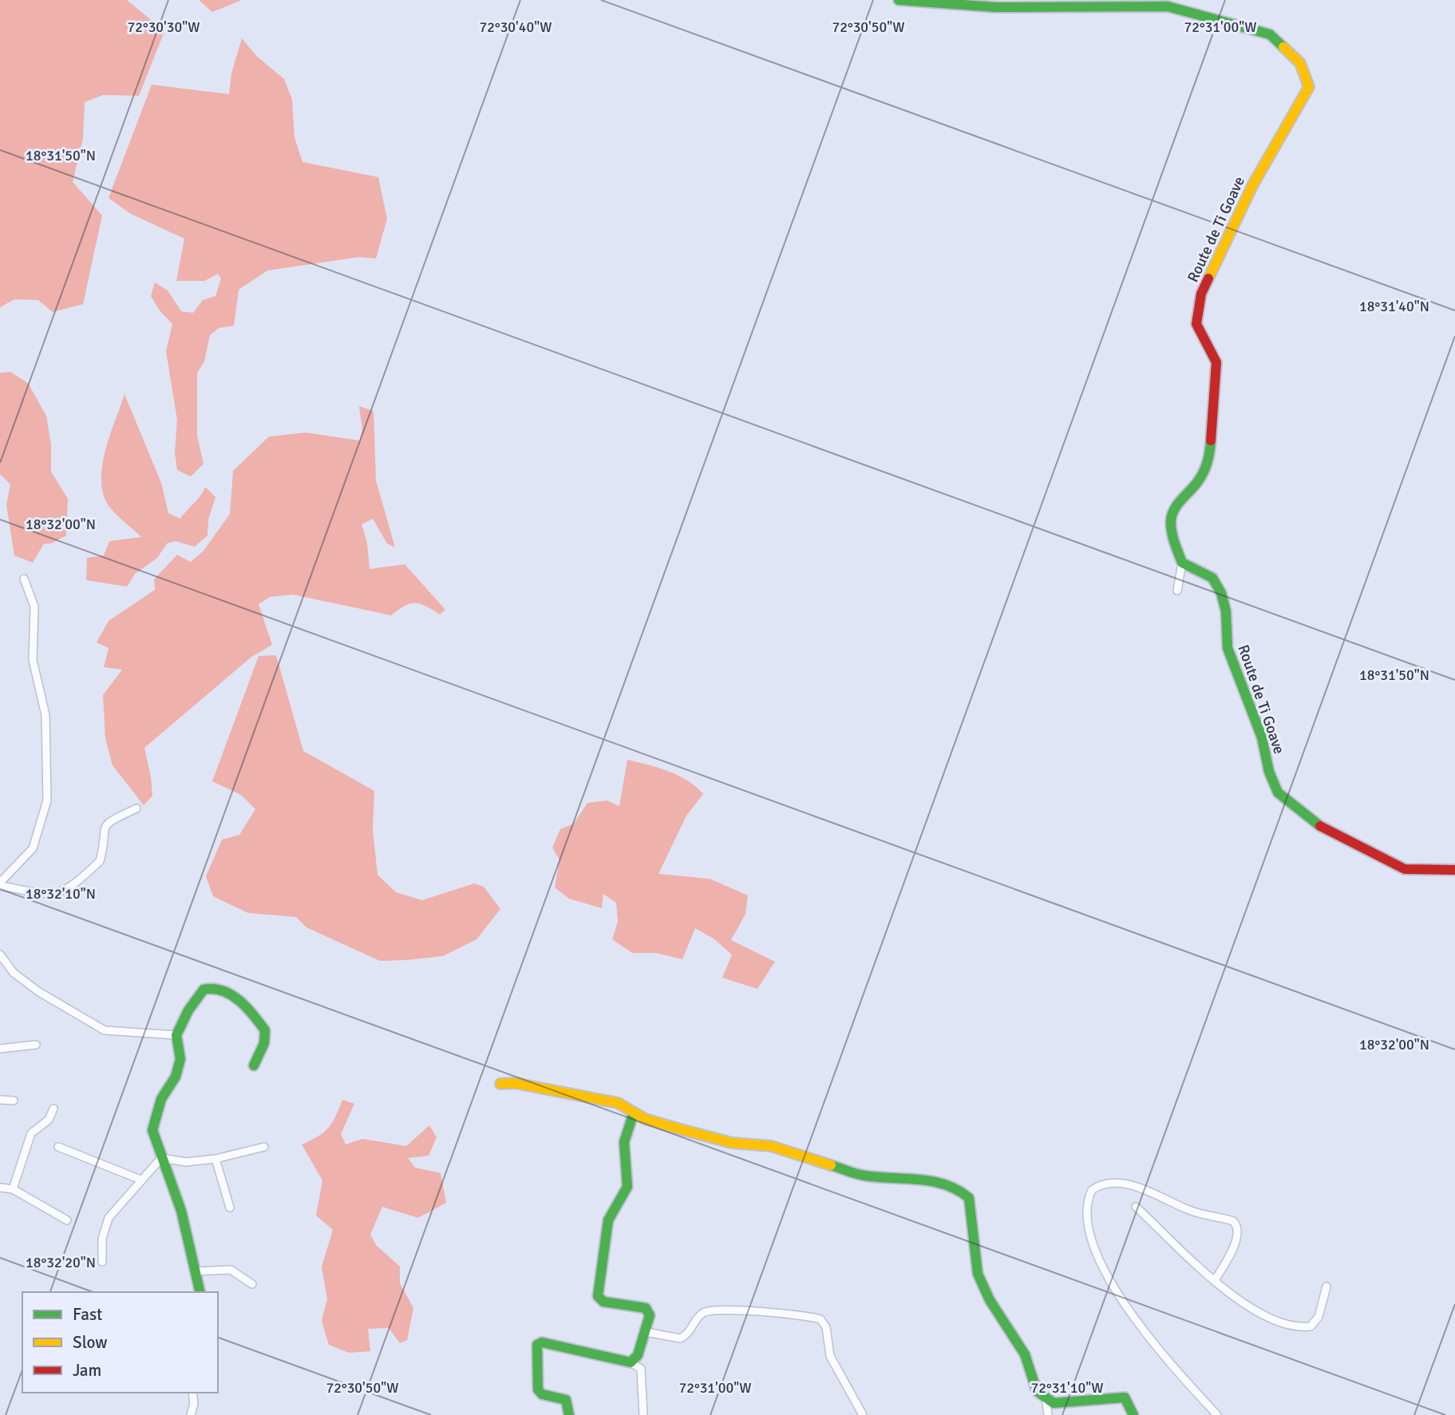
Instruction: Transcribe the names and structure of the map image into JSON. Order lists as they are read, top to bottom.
{
  "streets": {
    "street": ["Route de Ti Goave"]
  },
  "legend": ["Fast", "Slow", "Jam"],
  "coordinates": [
    "72°30'30\"W",
    "72°30'40\"W",
    "72°30'50\"W",
    "72°31'00\"W",
    "18°31'50\"N",
    "18°31'40\"N",
    "18°32'00\"N",
    "18°32'10\"N",
    "18°32'20\"N",
    "72°31'10\"W"
  ]
}
